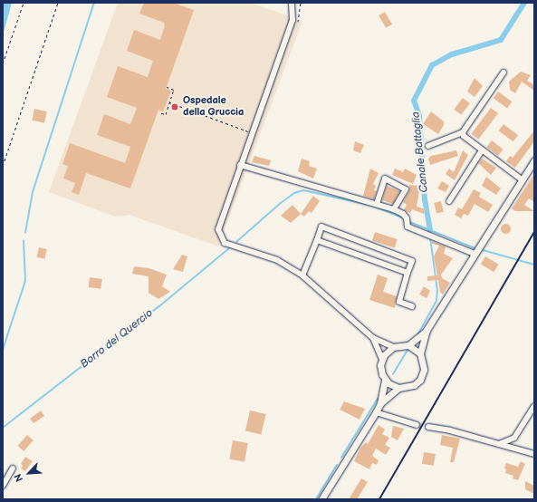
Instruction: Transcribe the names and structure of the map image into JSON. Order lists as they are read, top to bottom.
{
  "water": ["Canale Battaglia", "Borro del Quercio"],
  "places": ["Ospedale della Gruccia"],
  "north": "bottom left"
}
